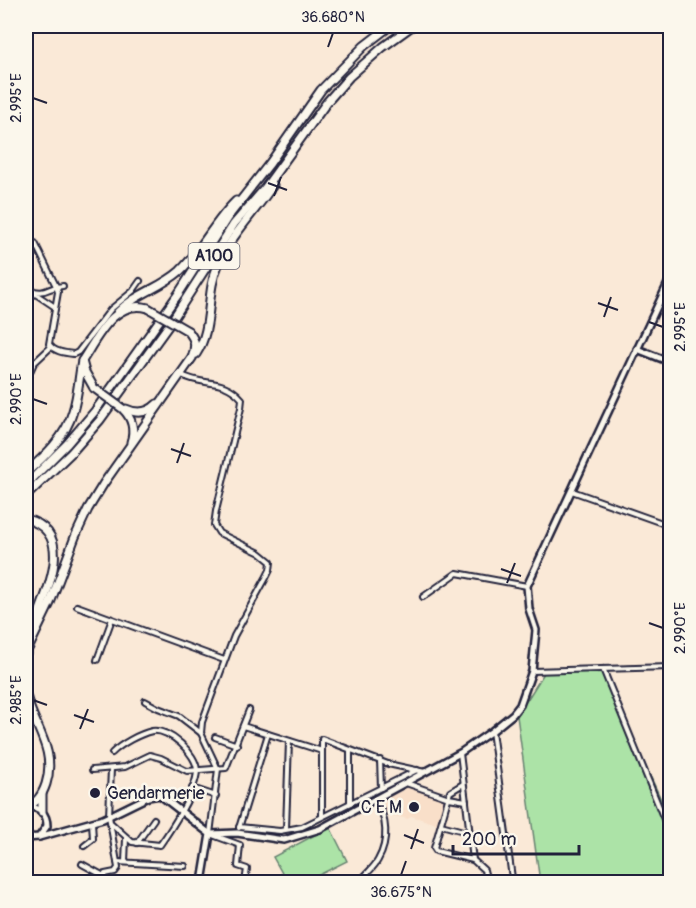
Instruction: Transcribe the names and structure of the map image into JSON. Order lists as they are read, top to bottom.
{
  "streets": {
    "highway": ["A100"]
  },
  "places": ["Gendarmerie", "C E M"],
  "scale_bar": "200 m",
  "coordinates": [
    "36.680°N",
    "2.995°E",
    "2.990°E",
    "2.985°E",
    "36.675°N"
  ]
}
